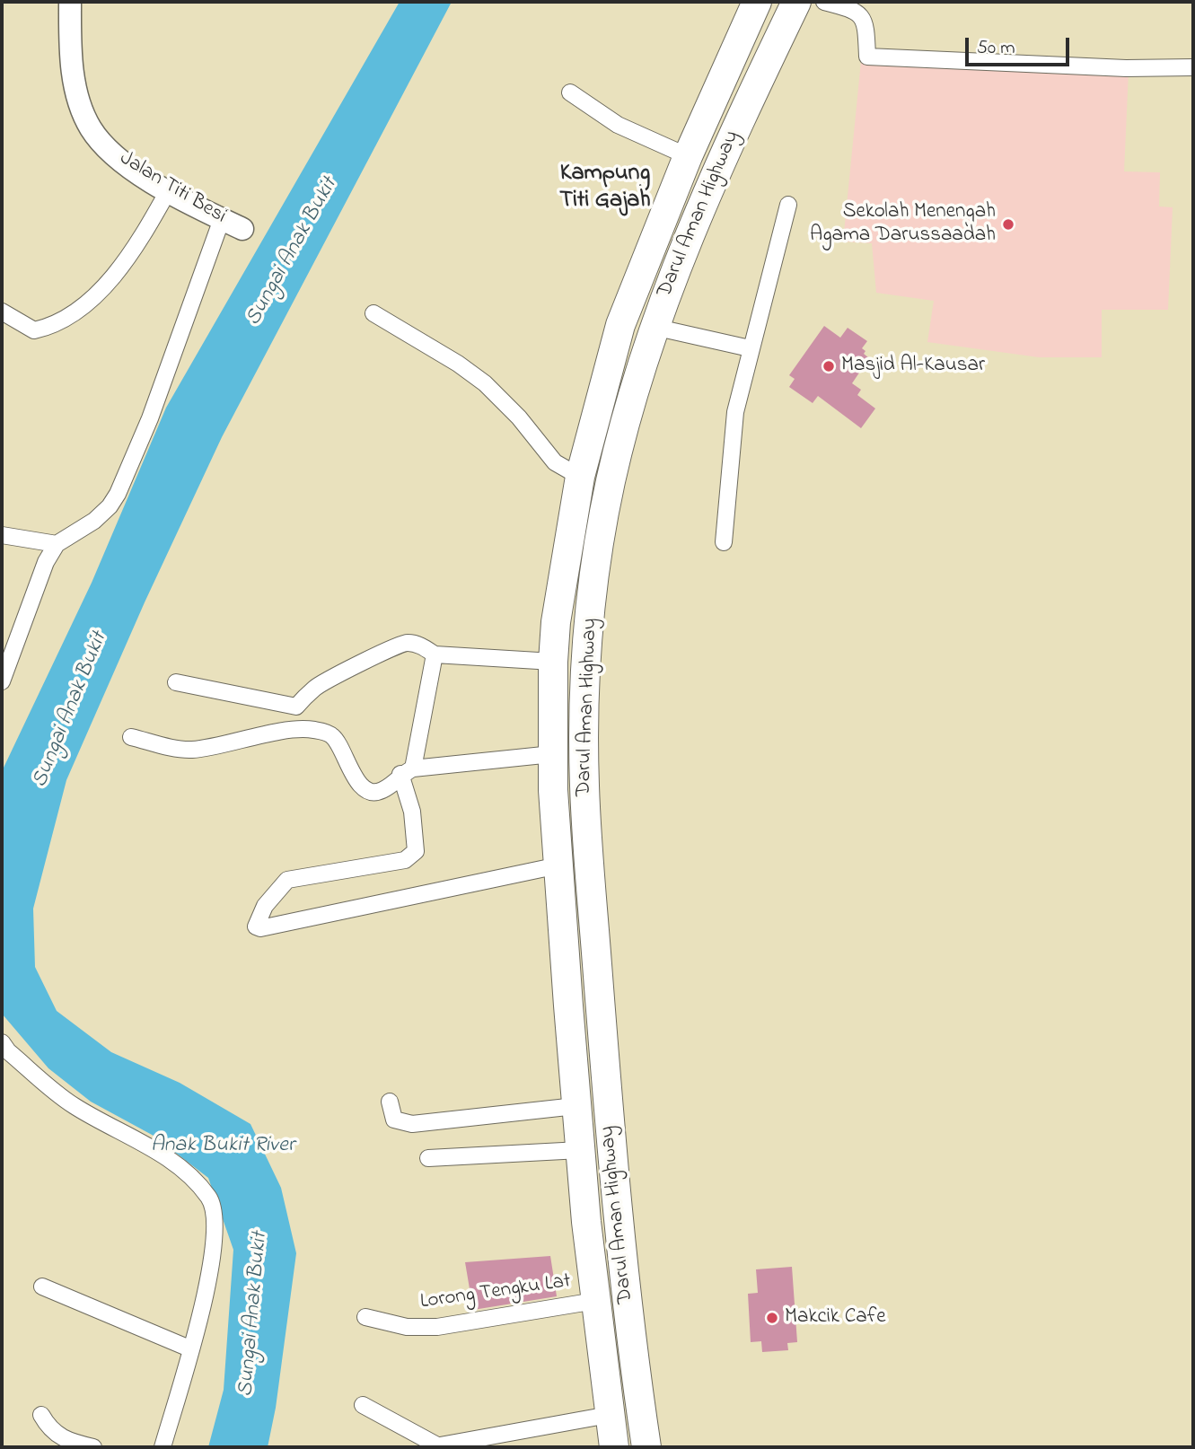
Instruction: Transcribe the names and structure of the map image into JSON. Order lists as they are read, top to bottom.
{
  "streets": {
    "highway": ["Darul Aman Highway"],
    "street": ["Jalan Titi Besi", "Lorong Tengku Lat"]
  },
  "crossings": [
    ["Darul Aman Highway", "Lorong Tengku Lat"]
  ],
  "districts": ["Kampung Titi Gajah"],
  "water": ["Sungai Anak Bukit", "Anak Bukit River"],
  "places": ["Sekolah Menengah Agama Darussaadah", "Masjid Al-Kausar", "Makcik Cafe"],
  "scale_bar": "50 m"
}
